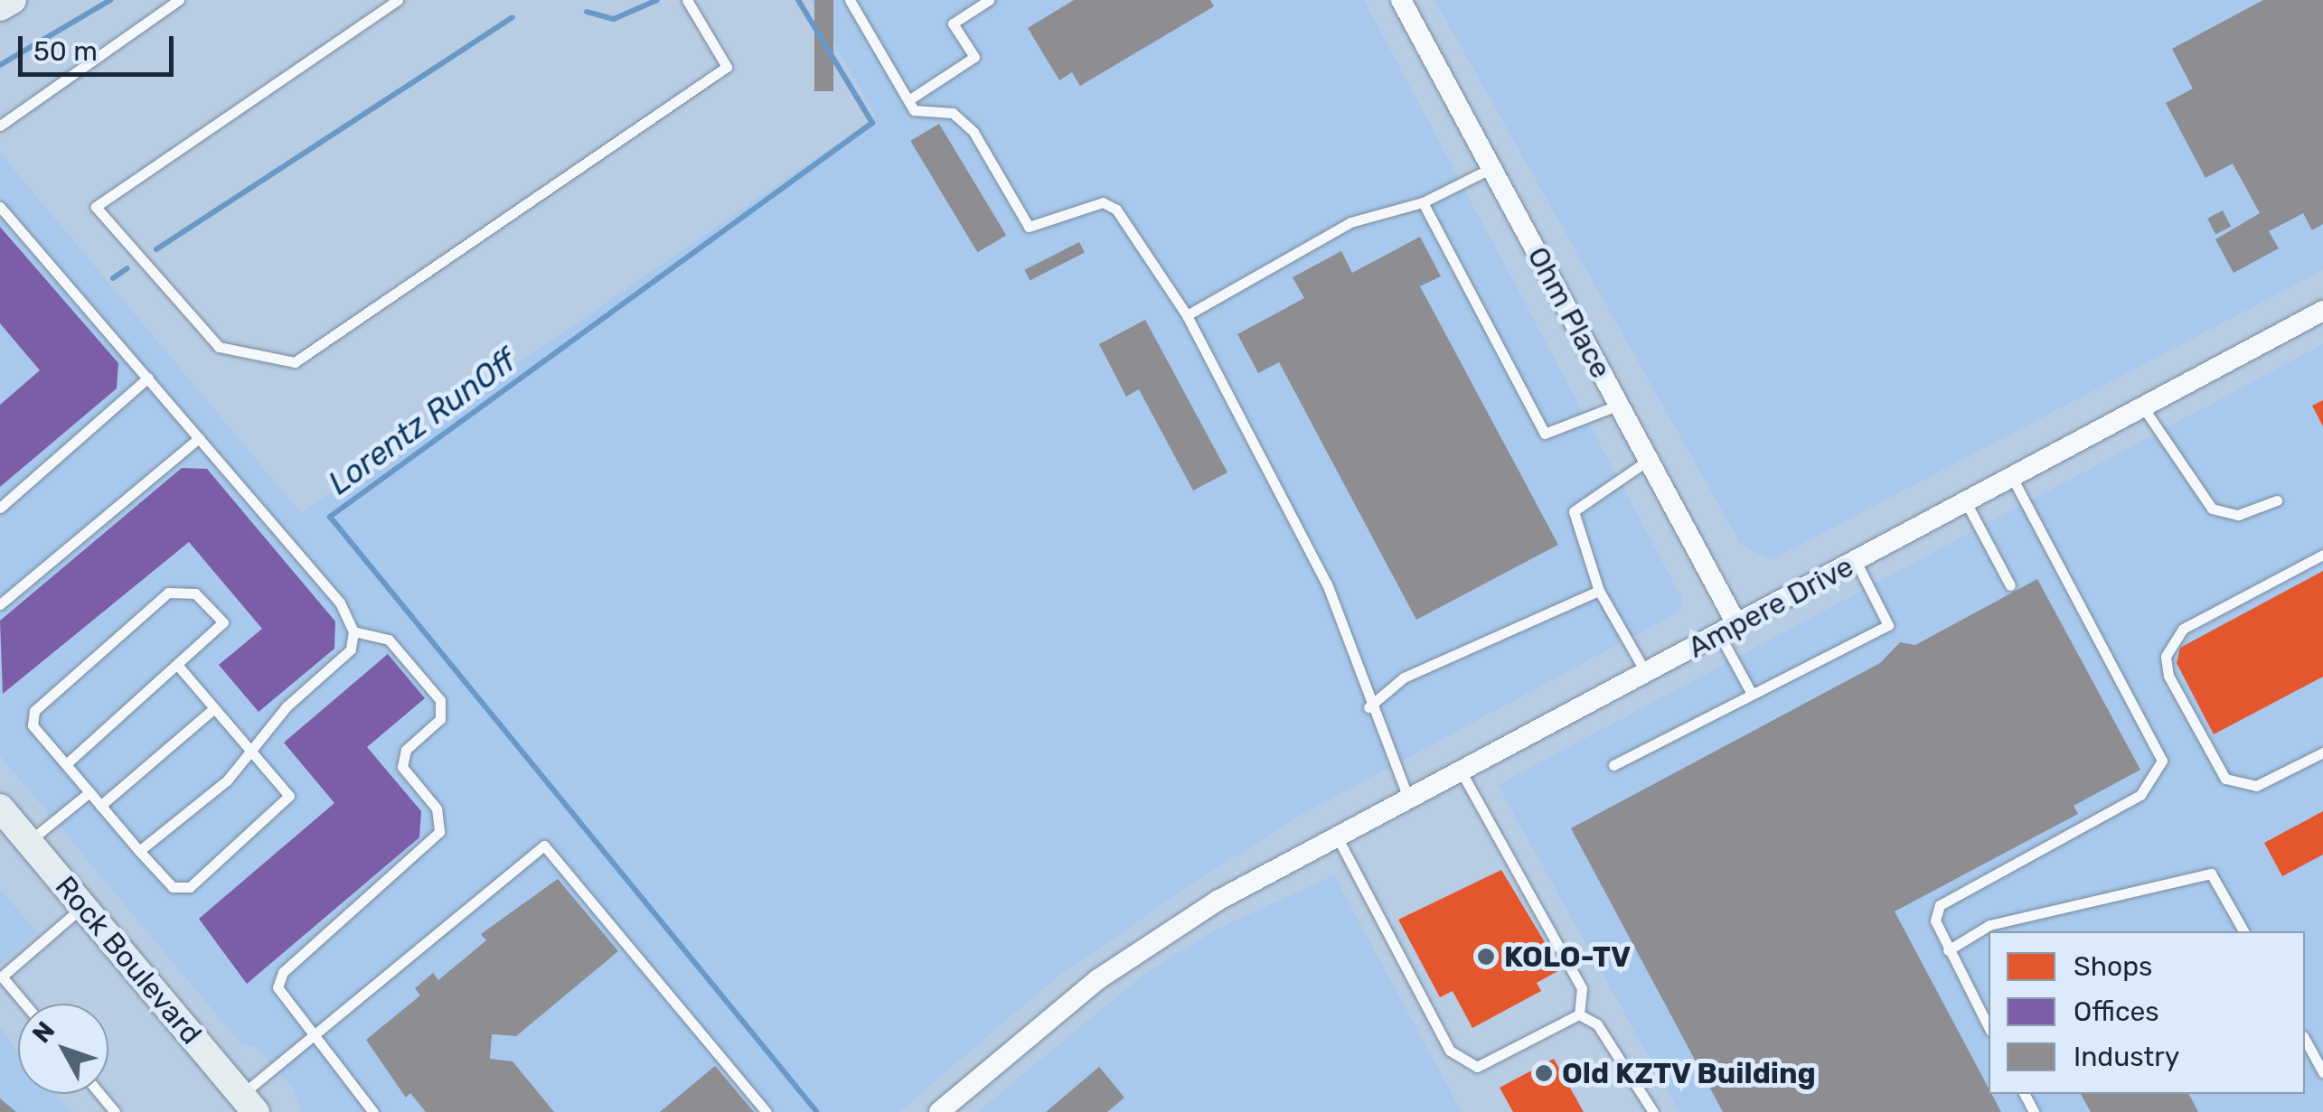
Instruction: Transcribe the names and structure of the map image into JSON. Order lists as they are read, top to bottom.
{
  "streets": {
    "main road": ["Rock Boulevard"],
    "street": ["Ohm Place", "Ampere Drive"]
  },
  "crossings": [
    ["Ohm Place", "Ampere Drive"]
  ],
  "water": ["Lorentz RunOff"],
  "places": ["KOLO-TV", "Old KZTV Building"],
  "legend": ["Shops", "Offices", "Industry"],
  "scale_bar": "50 m",
  "north": "top left"
}
